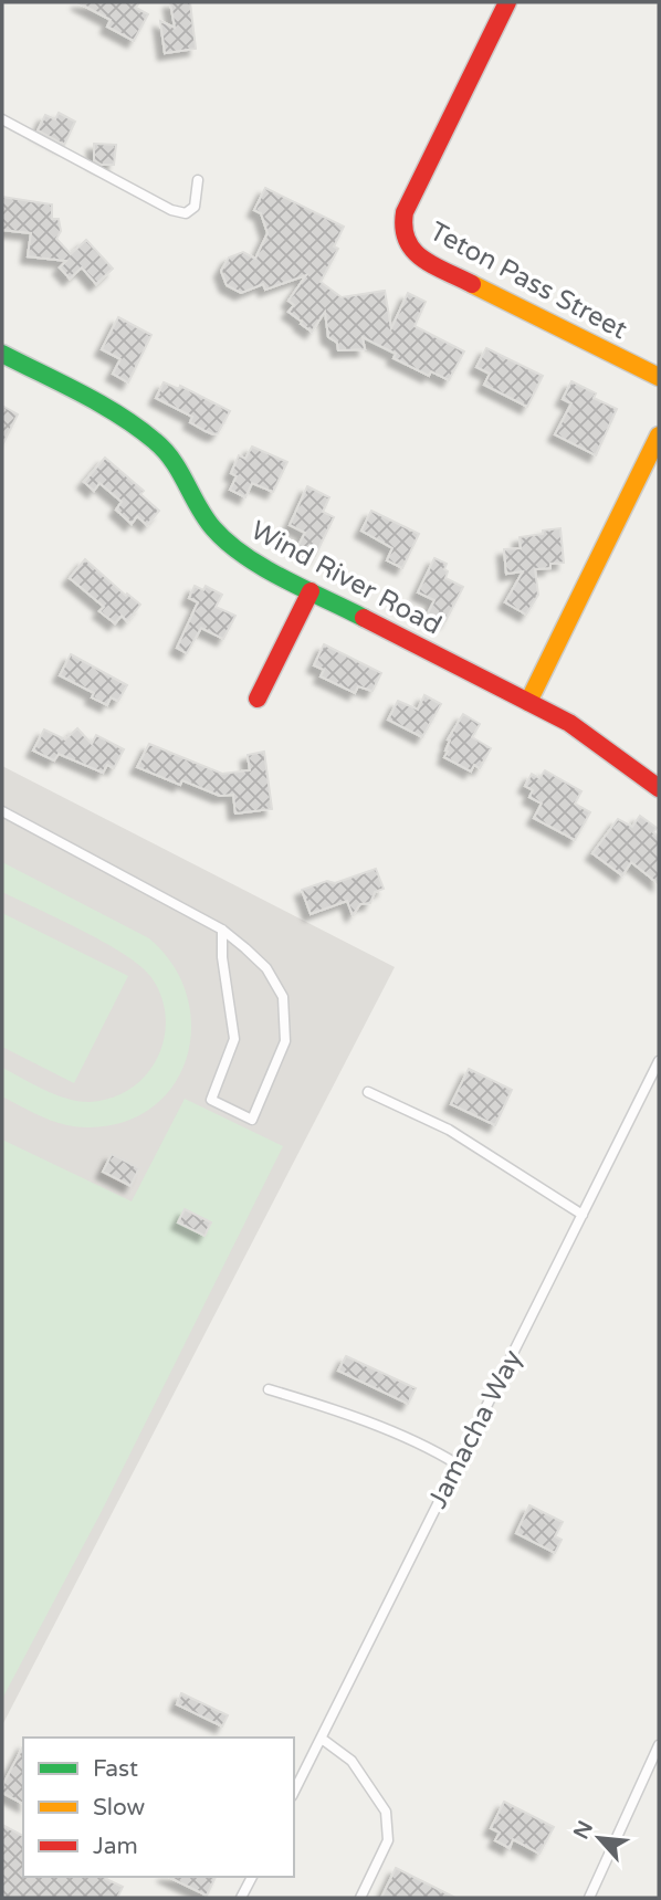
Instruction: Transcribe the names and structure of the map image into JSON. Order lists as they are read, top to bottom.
{
  "streets": {
    "street": ["Teton Pass Street", "Wind River Road"],
    "lane": ["Jamacha Way"]
  },
  "legend": ["Fast", "Slow", "Jam"],
  "north": "top left"
}
